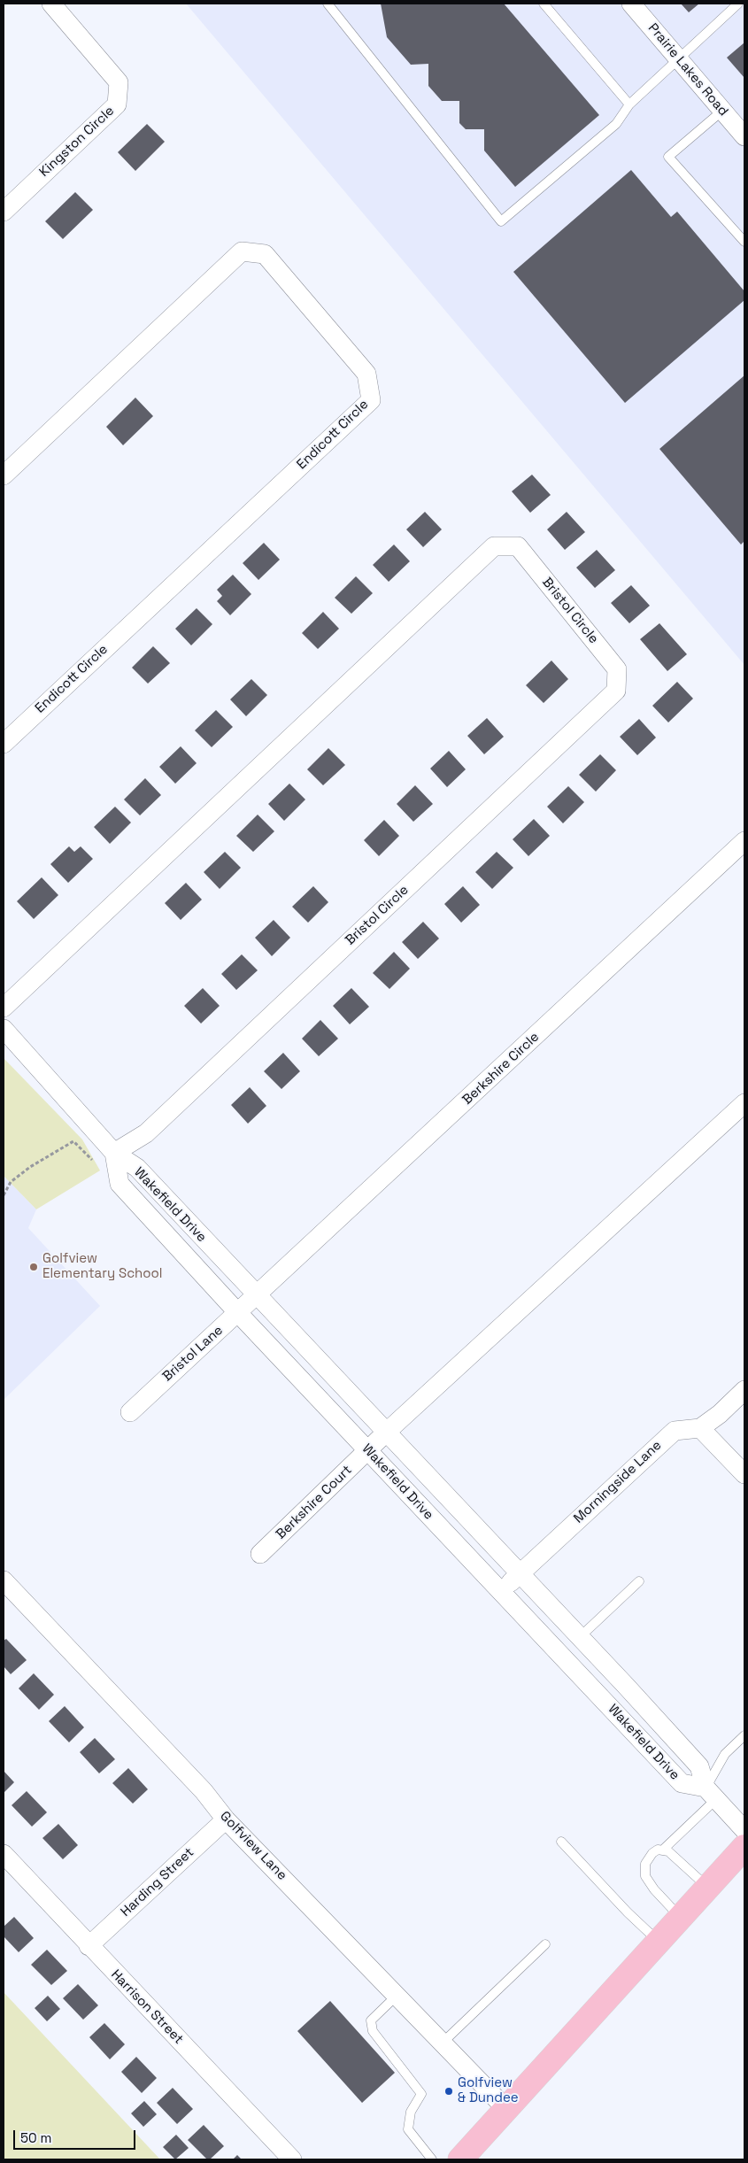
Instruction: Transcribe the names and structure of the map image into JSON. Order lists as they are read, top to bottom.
{
  "streets": {
    "street": [
      "Prairie Lakes Road",
      "Kingston Circle",
      "Endicott Circle",
      "Bristol Circle",
      "Berkshire Circle",
      "Wakefield Drive",
      "Bristol Lane",
      "Morningside Lane",
      "Berkshire Court",
      "Golfview Lane",
      "Harding Street",
      "Harrison Street"
    ]
  },
  "crossings": [
    ["Bristol Circle", "Wakefield Drive"],
    ["Berkshire Circle", "Wakefield Drive"],
    ["Berkshire Circle", "Bristol Lane"],
    ["Wakefield Drive", "Bristol Lane"],
    ["Wakefield Drive", "Morningside Lane"],
    ["Wakefield Drive", "Berkshire Court"],
    ["Golfview Lane", "Harding Street"],
    ["Harding Street", "Harrison Street"]
  ],
  "places": ["Golfview Elementary School", "Golfview & Dundee"],
  "scale_bar": "50 m"
}
